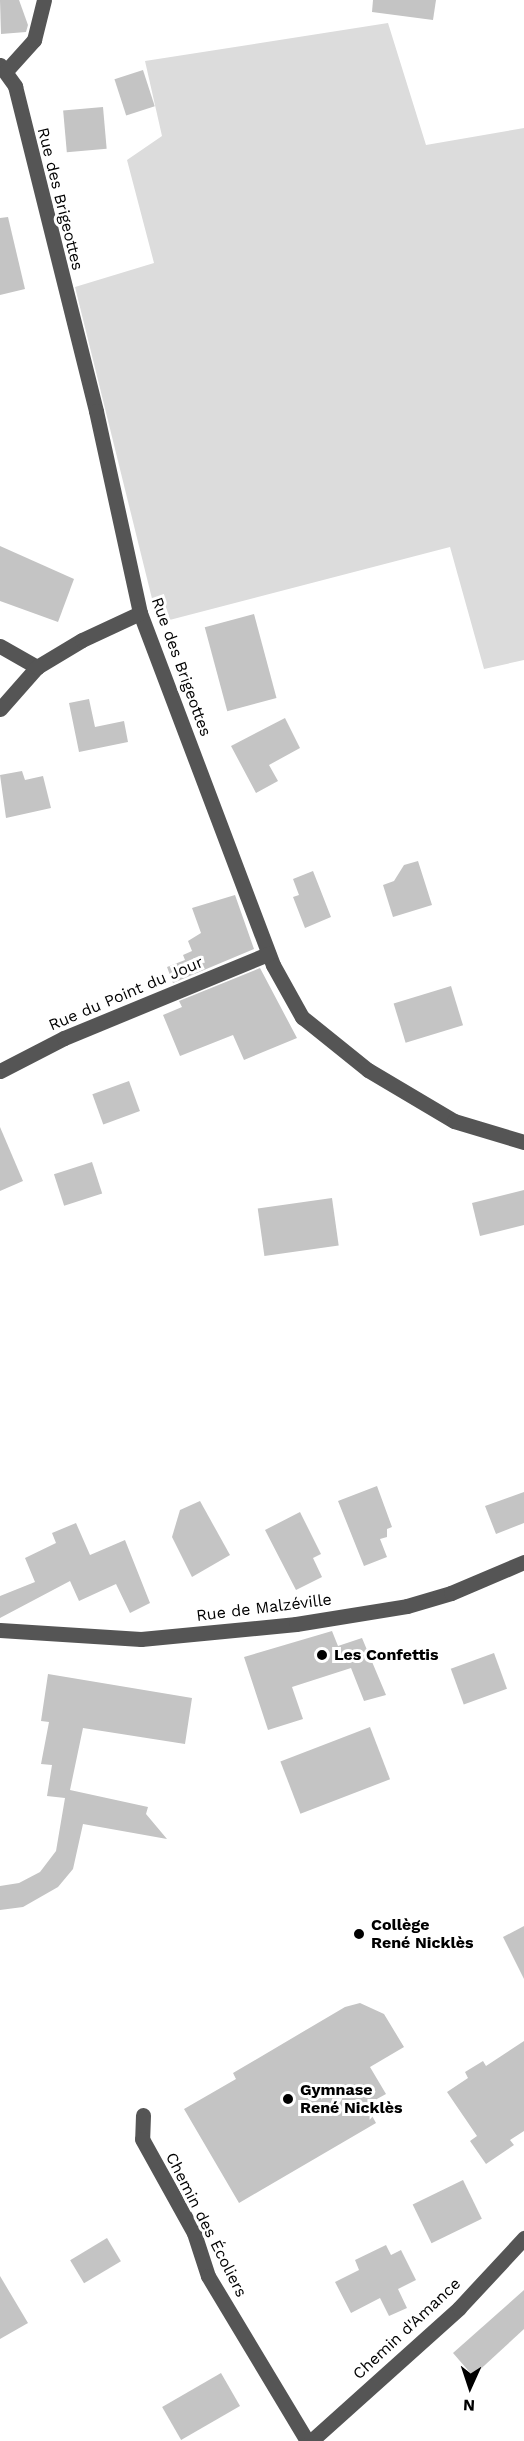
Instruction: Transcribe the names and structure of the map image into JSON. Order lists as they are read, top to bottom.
{
  "streets": {
    "street": [
      "Rue des Brigeottes",
      "Rue du Point du Jour",
      "Rue de Malzéville",
      "Chemin des Écoliers",
      "Chemin d'Amance"
    ]
  },
  "crossings": [
    ["Rue des Brigeottes", "Rue du Point du Jour"],
    ["Chemin des Écoliers", "Chemin d'Amance"]
  ],
  "places": ["Les Confettis", "Collège René Nicklès", "Gymnase René Nicklès"],
  "north": "bottom"
}
